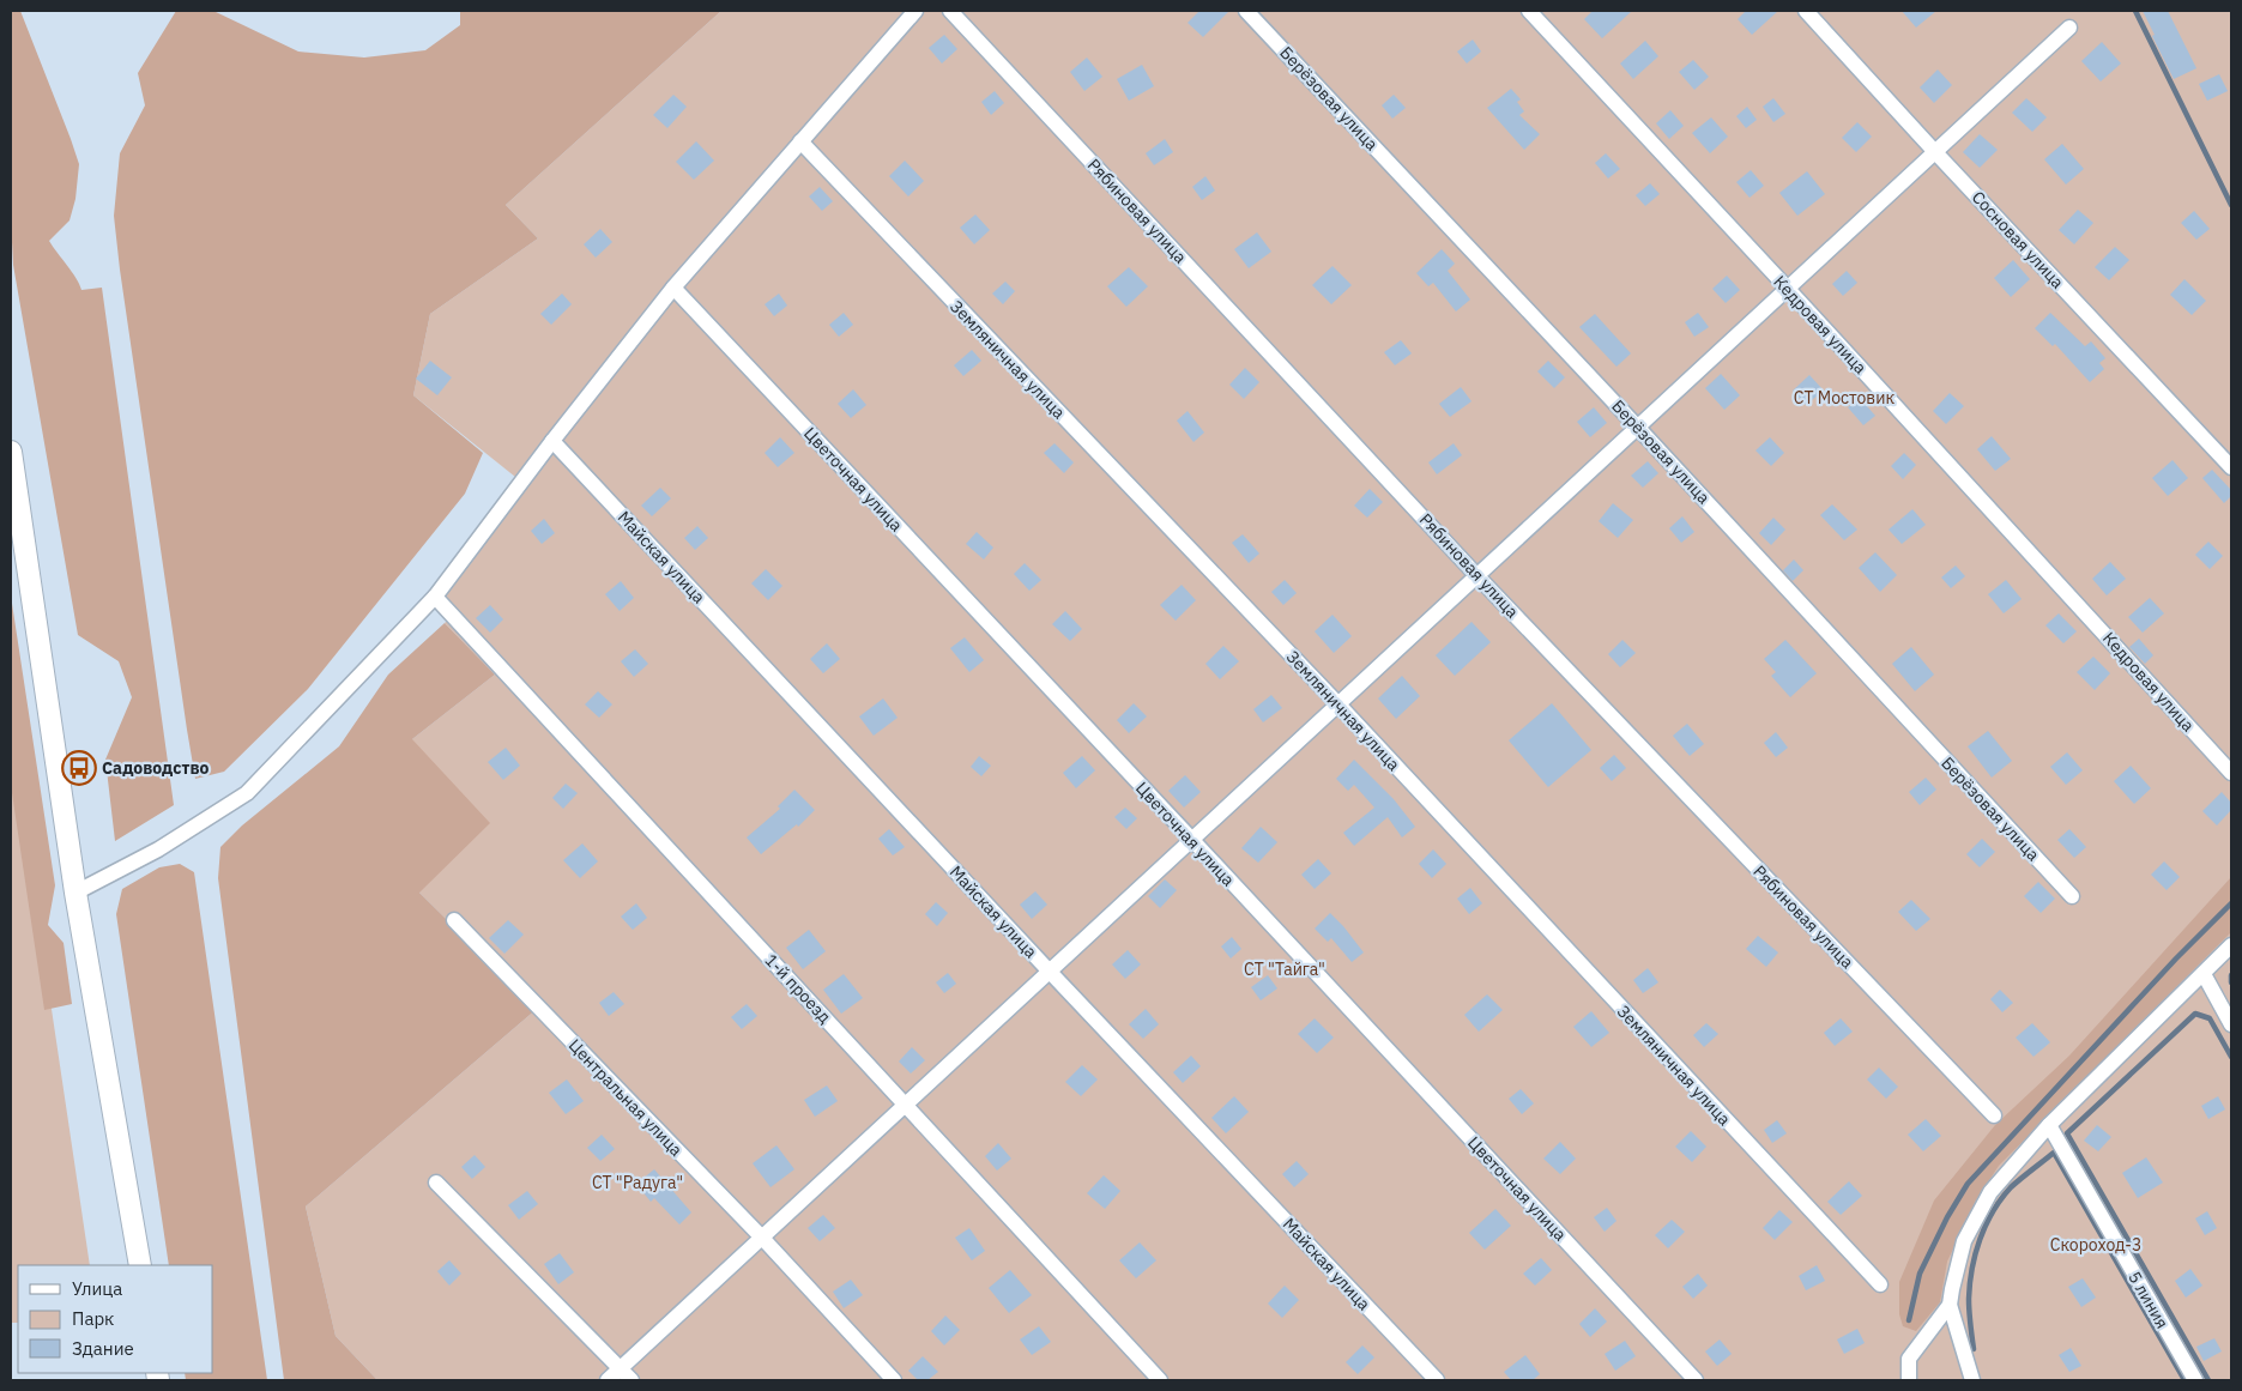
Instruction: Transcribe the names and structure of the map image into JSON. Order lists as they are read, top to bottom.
{
  "streets": {
    "street": [
      "Берёзовая улица",
      "Рябиновая улица",
      "Сосновая улица",
      "Кедровая улица",
      "Земляничная улица",
      "Цветочная улица",
      "Майская улица",
      "1-й проезд",
      "Центральная улица",
      "5 линия"
    ]
  },
  "parks": [
    "СТ Мостовик",
    "СТ \"Тайга\"",
    "СТ \"Радуга\"",
    "Скороход-3"
  ],
  "places": {
    "bus stop": ["Садоводство"]
  },
  "legend": ["Улица", "Парк", "Здание"]
}
